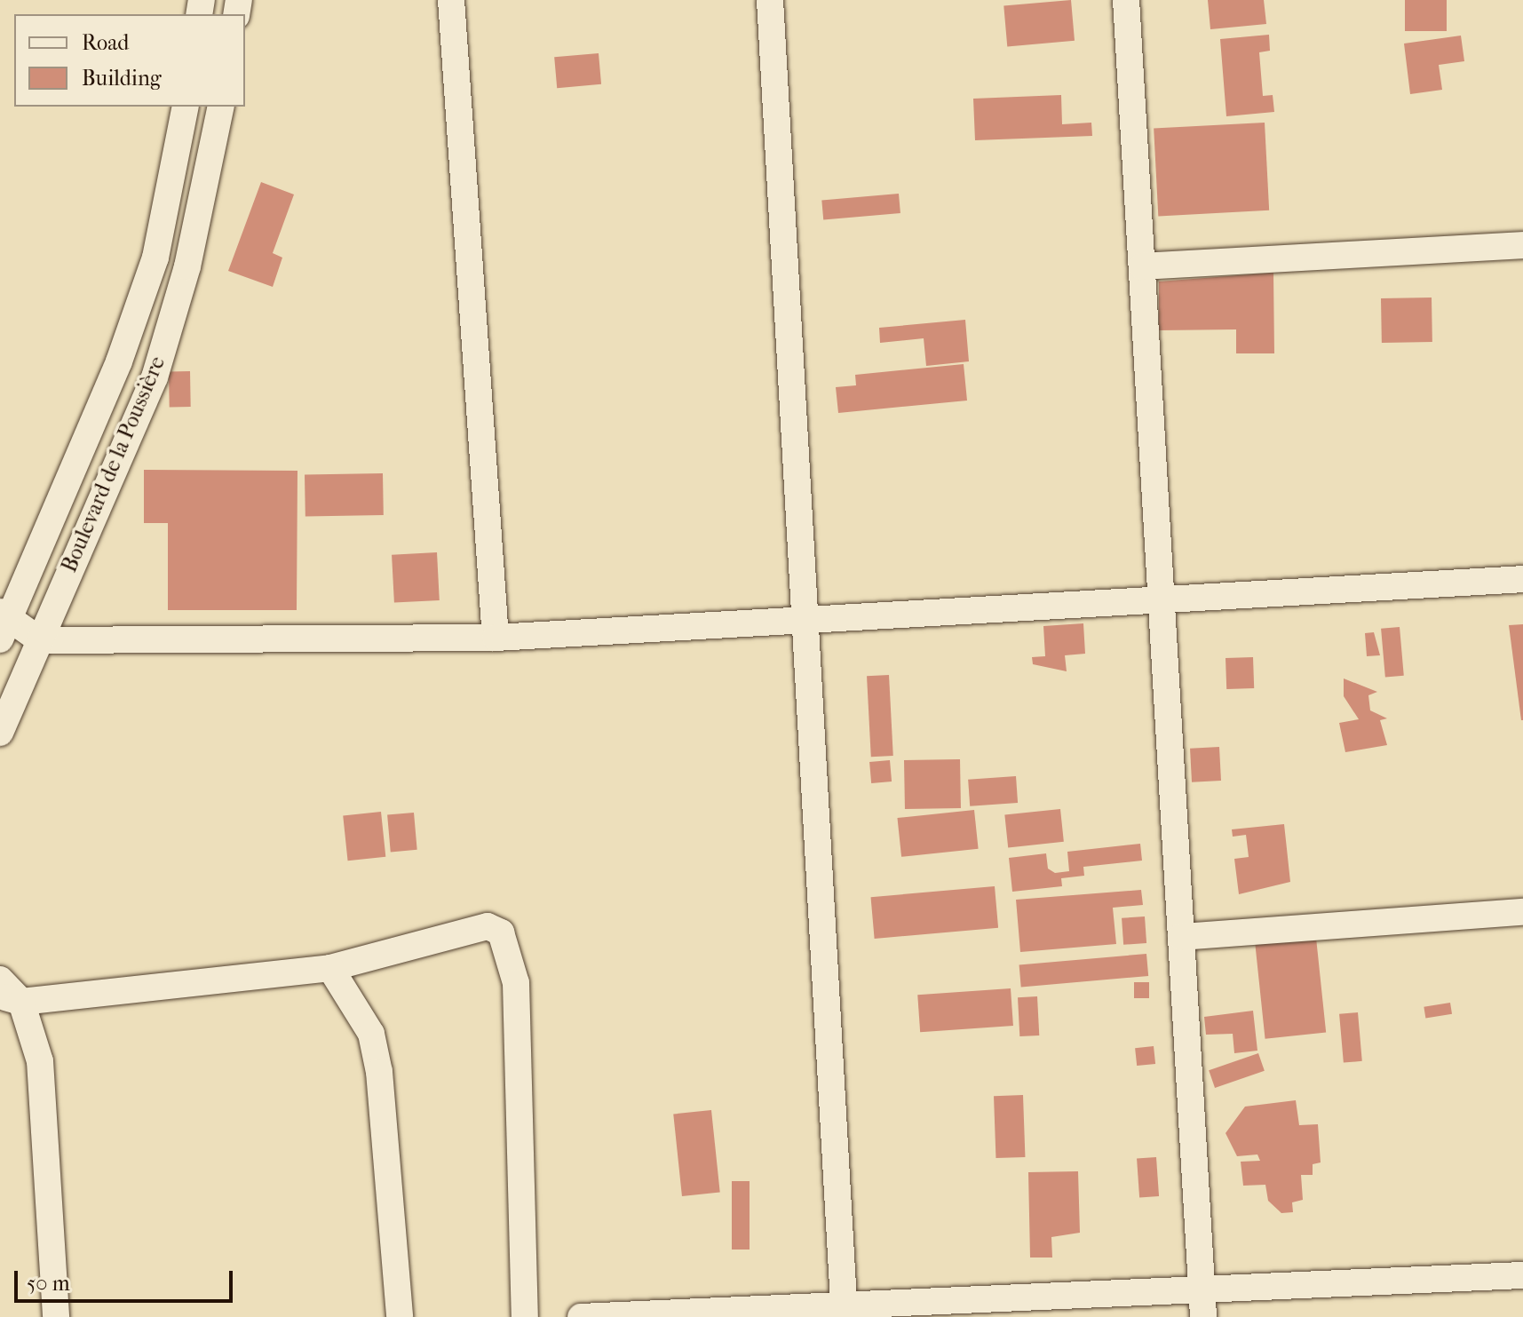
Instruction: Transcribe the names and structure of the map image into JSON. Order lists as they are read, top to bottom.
{
  "streets": {
    "street": ["Boulevard de la Poussière"]
  },
  "legend": ["Road", "Building"],
  "scale_bar": "50 m"
}
